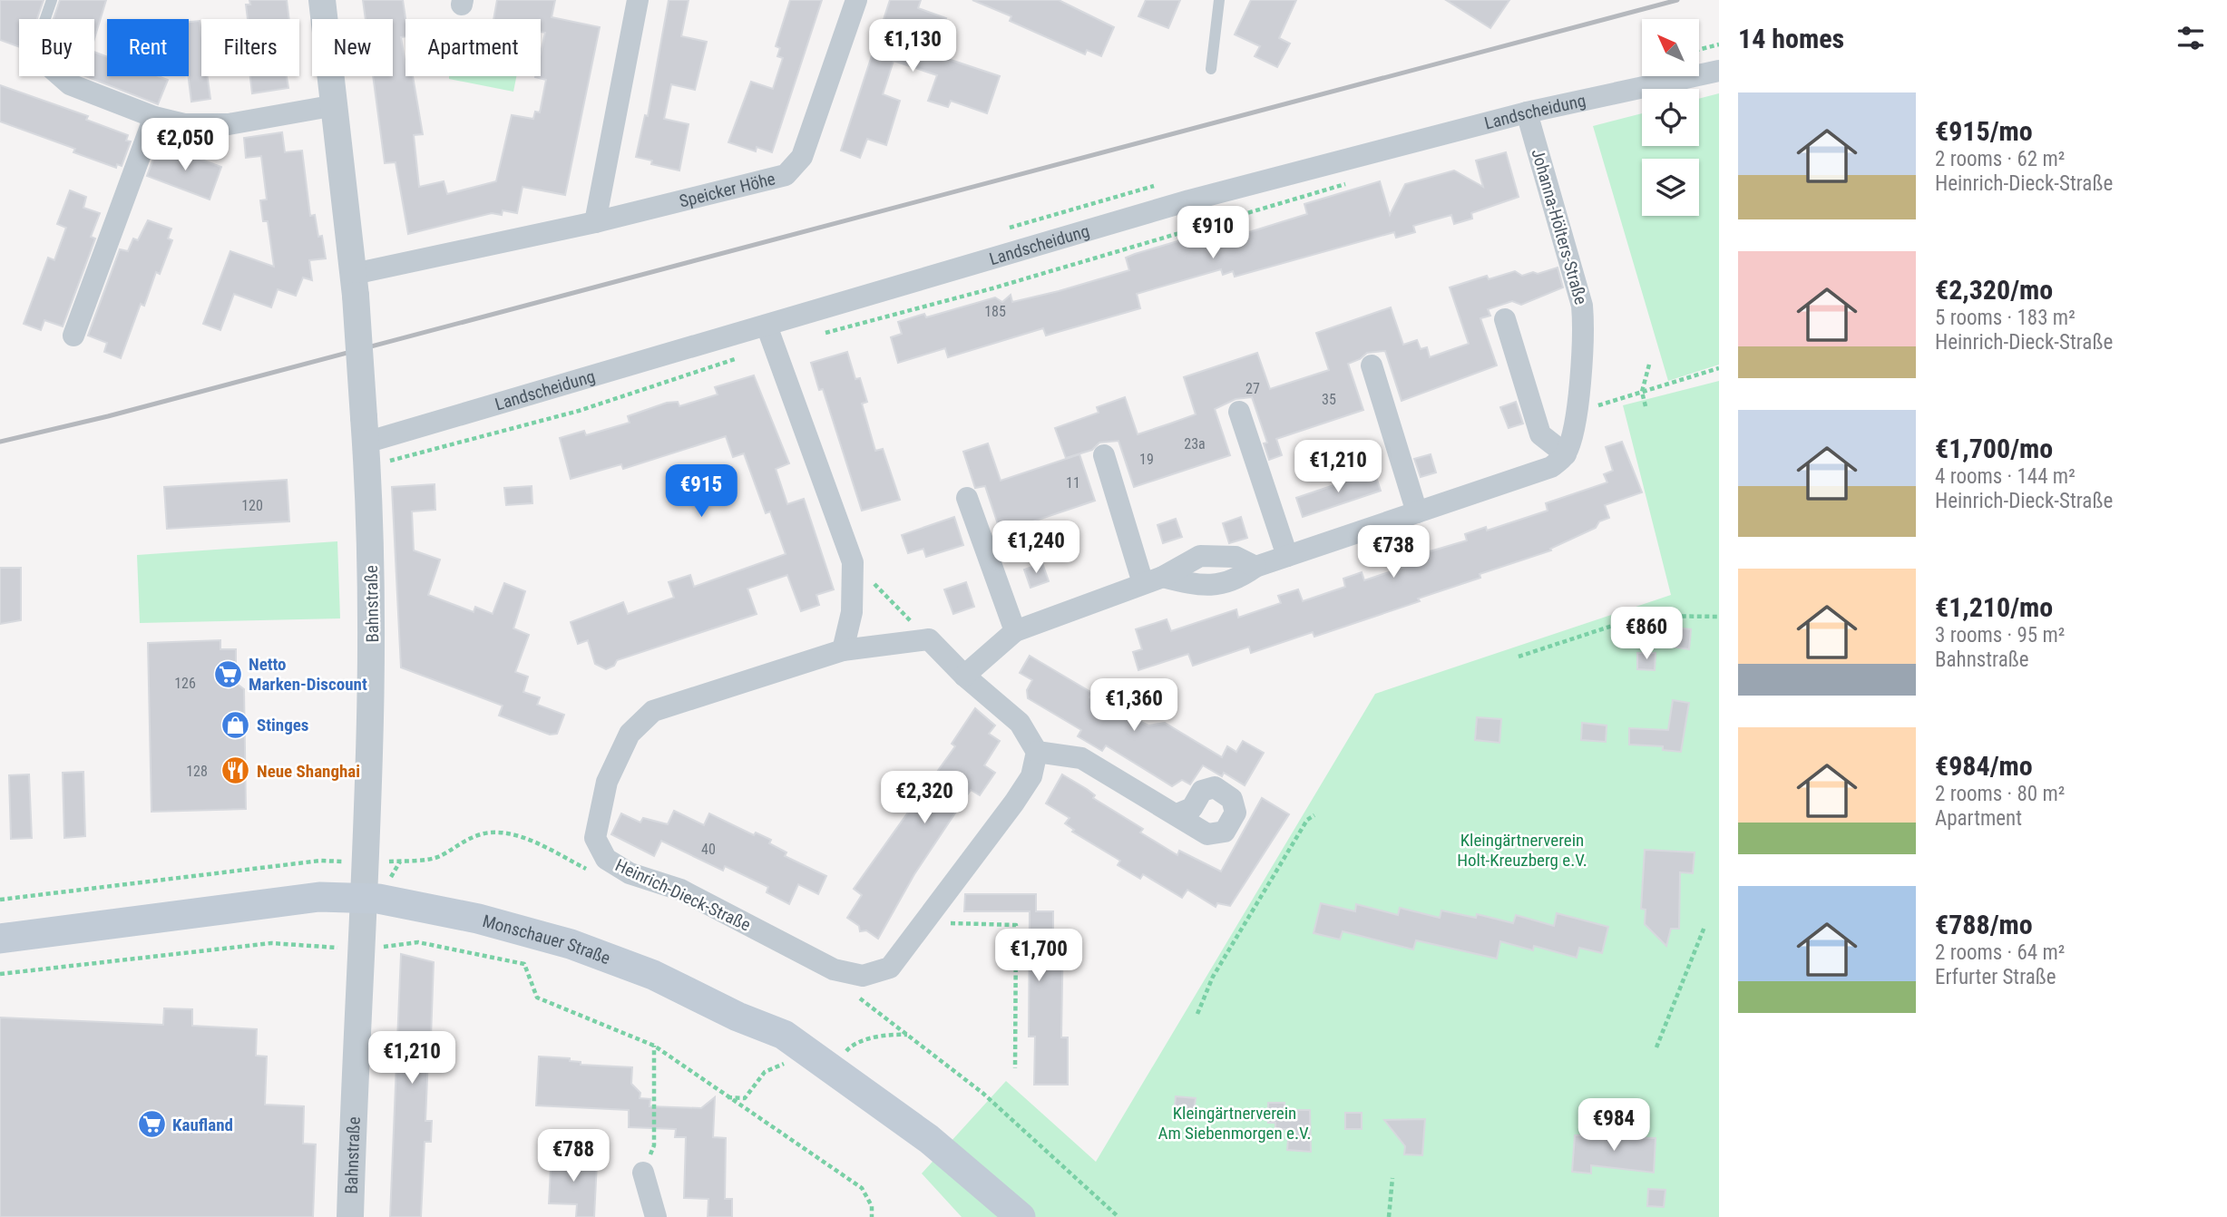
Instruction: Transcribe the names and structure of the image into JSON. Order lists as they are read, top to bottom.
{
  "streets": {
    "main road": ["Monschauer Straße"],
    "street": [
      "Landscheidung",
      "Speicker Höhe",
      "Johanna-Hölters-Straße",
      "Bahnstraße",
      "Heinrich-Dieck-Straße"
    ]
  },
  "crossings": [
    ["Landscheidung", "Johanna-Hölters-Straße"],
    ["Landscheidung", "Bahnstraße"],
    ["Speicker Höhe", "Bahnstraße"],
    ["Bahnstraße", "Monschauer Straße"]
  ],
  "parks": ["Kleingärtnerverein Holt-Kreuzberg e.V.", "Kleingärtnerverein Am Siebenmorgen e.V."],
  "places": {
    "supermarket": ["Netto Marken-Discount", "Kaufland"],
    "shop": ["Stinges"],
    "restaurant": ["Neue Shanghai"]
  },
  "house_numbers": [
    "185",
    "27",
    "35",
    "23a",
    "19",
    "11",
    "120",
    "126",
    "128",
    "40"
  ],
  "north": "top left",
  "page": {
    "heading": "14 homes",
    "price": [
      "€1,130",
      "€2,050",
      "€910",
      "€1,210",
      "€915",
      "€1,240",
      "€738",
      "€860",
      "€1,360",
      "€2,320",
      "€1,700",
      "€1,210",
      "€984",
      "€788"
    ],
    "chip": [
      "Buy",
      "Rent",
      "Filters",
      "New",
      "Apartment"
    ],
    "list": [
      {
        "name": "€915/mo",
        "note": "2 rooms · 62 m² · Heinrich-Dieck-Straße"
      },
      {
        "name": "€2,320/mo",
        "note": "5 rooms · 183 m² · Heinrich-Dieck-Straße"
      },
      {
        "name": "€1,700/mo",
        "note": "4 rooms · 144 m² · Heinrich-Dieck-Straße"
      },
      {
        "name": "€1,210/mo",
        "note": "3 rooms · 95 m² · Bahnstraße"
      },
      {
        "name": "€984/mo",
        "note": "2 rooms · 80 m² · Apartment"
      },
      {
        "name": "€788/mo",
        "note": "2 rooms · 64 m² · Erfurter Straße"
      }
    ]
  }
}
